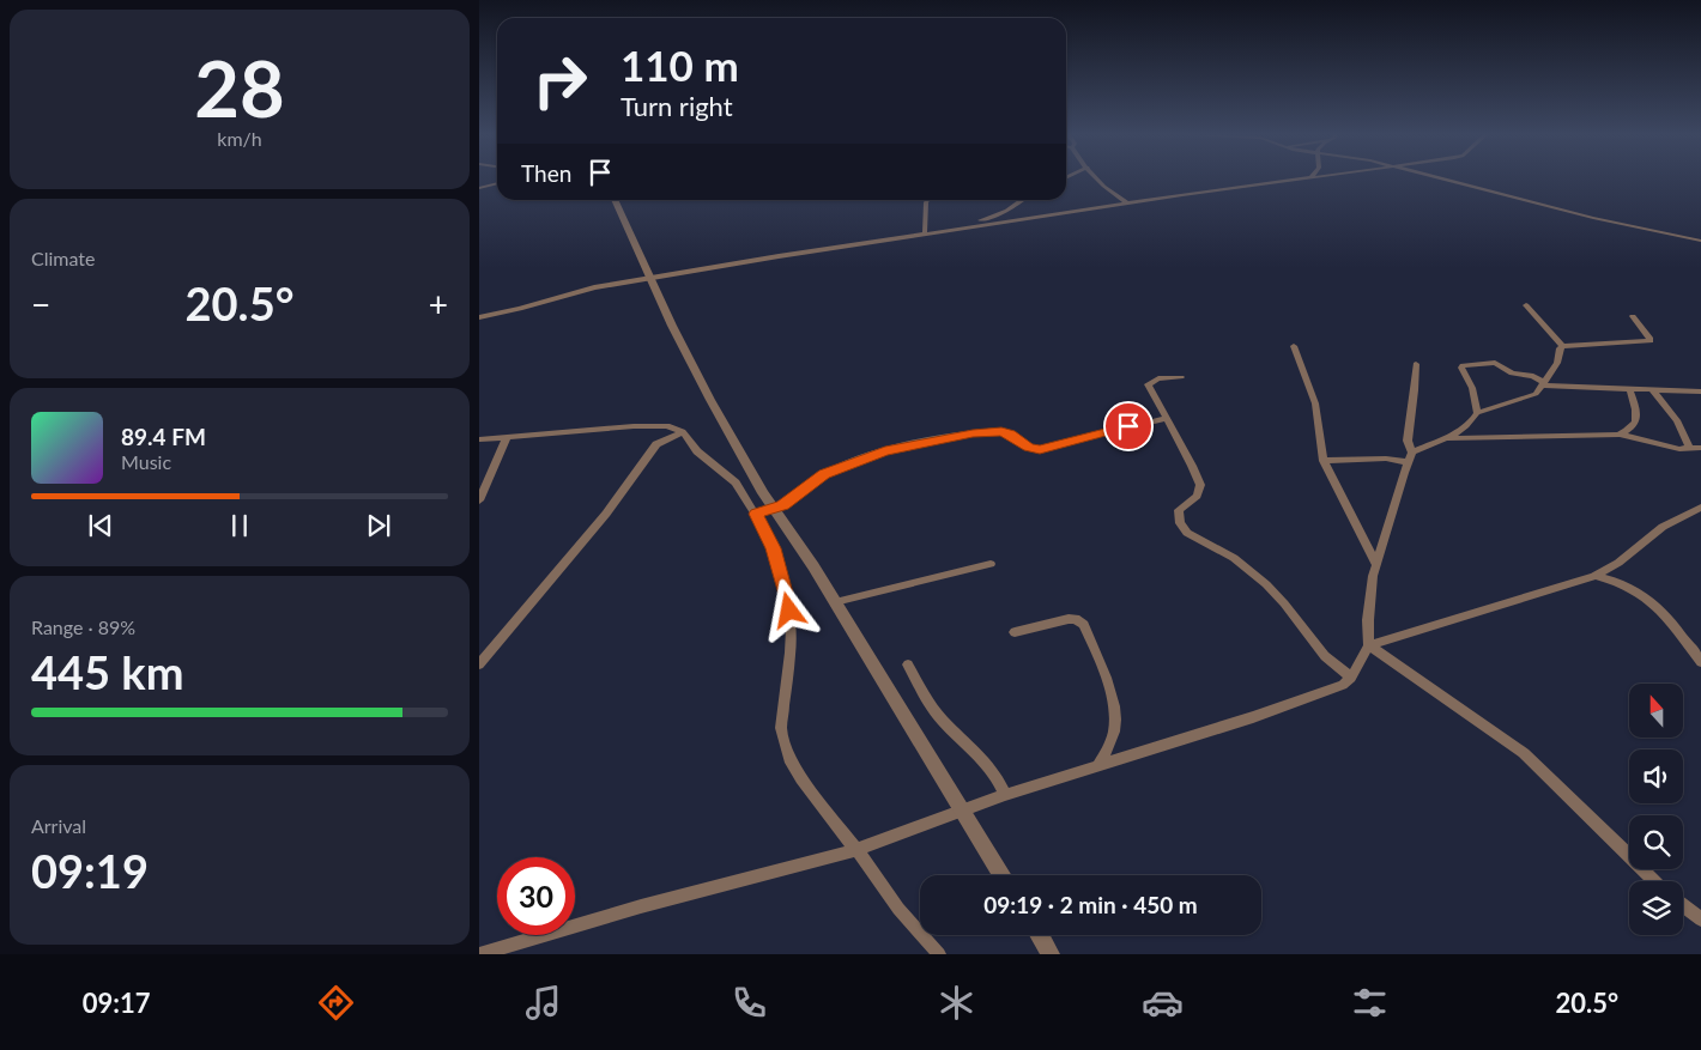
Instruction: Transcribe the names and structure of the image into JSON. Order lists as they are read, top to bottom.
{
  "north": "top",
  "page": {
    "tile": [
      ["28", "km/h"],
      "Climate",
      ["Range · 89%", "445 km"],
      ["Arrival", "09:19"]
    ],
    "turn": ["110 m", "Turn right"],
    "then": "Then",
    "heat": ["−", "20.5°", "+"],
    "song": ["89.4 FM", "Music"],
    "limit": "30",
    "trip": "09:19 · 2 min · 450 m",
    "tabs": ["09:17", "20.5°"]
  }
}
